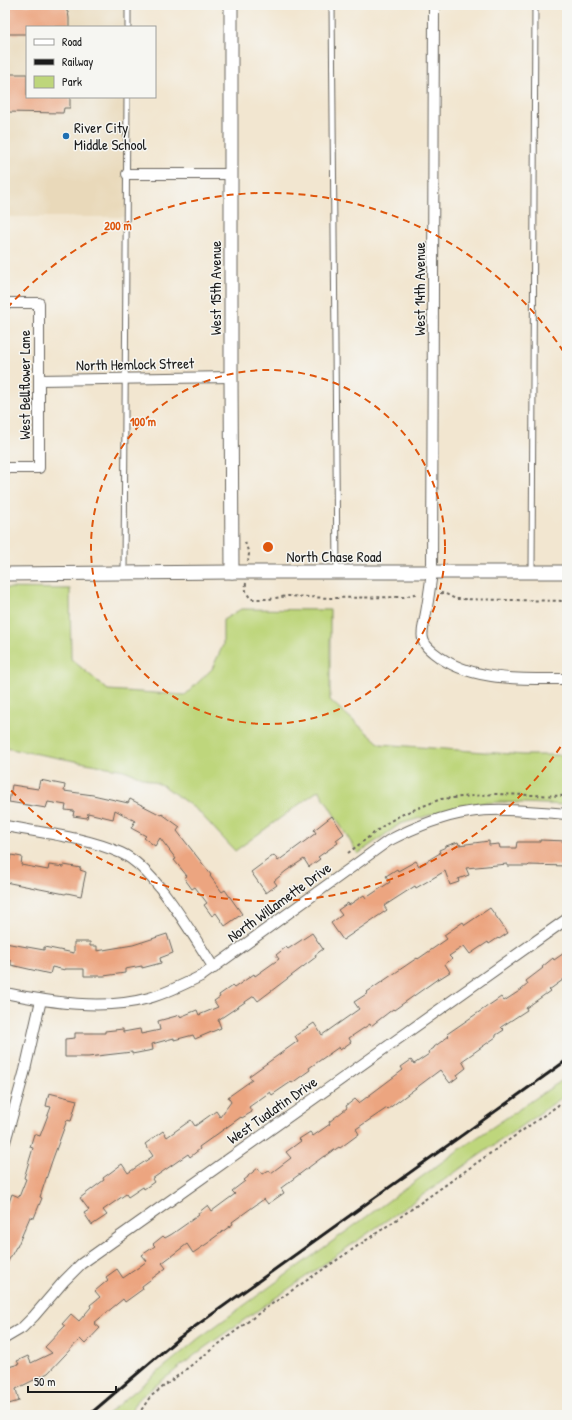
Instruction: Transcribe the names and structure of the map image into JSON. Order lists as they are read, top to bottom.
{
  "streets": {
    "street": [
      "West 15th Avenue",
      "West 14th Avenue",
      "North Hemlock Street",
      "West Bellflower Lane",
      "North Chase Road",
      "North Willamette Drive",
      "West Tualatin Drive"
    ]
  },
  "crossings": [
    ["West 15th Avenue", "North Hemlock Street"],
    ["West 15th Avenue", "North Chase Road"],
    ["West 14th Avenue", "North Chase Road"],
    ["North Hemlock Street", "West Bellflower Lane"]
  ],
  "places": ["River City Middle School"],
  "legend": ["Road", "Railway", "Park"],
  "scale_bar": "50 m",
  "rings": ["200 m", "100 m"]
}
